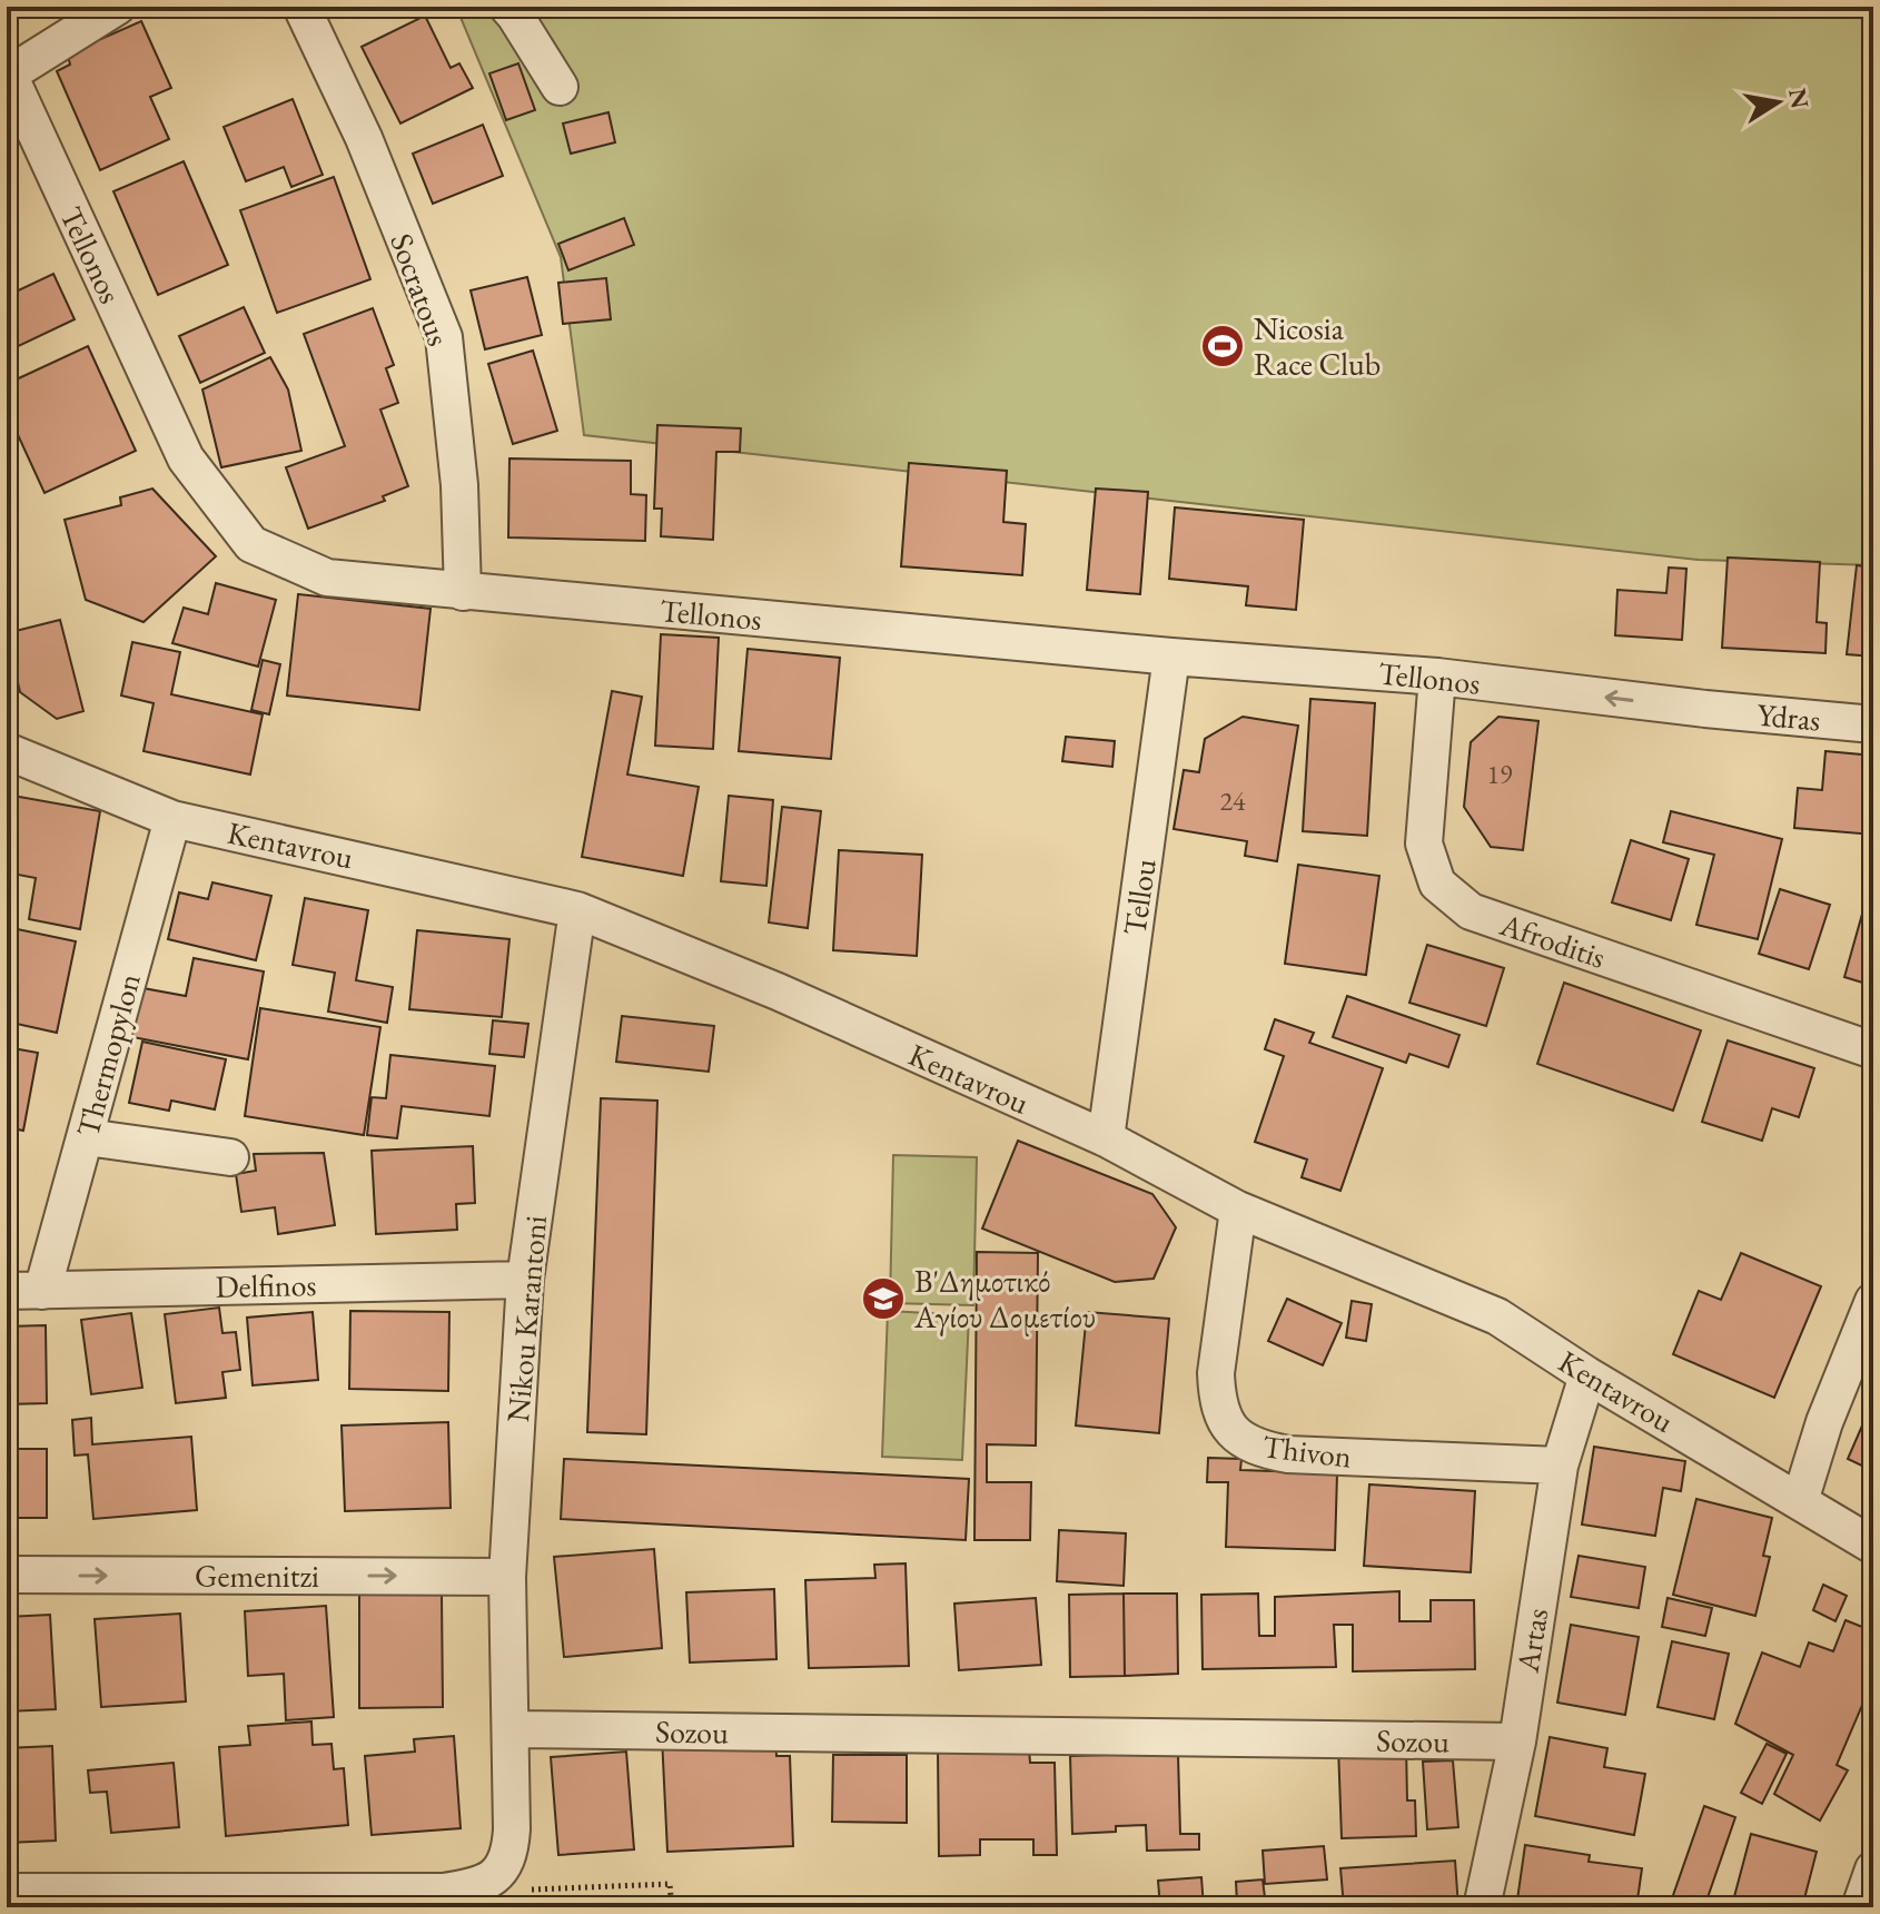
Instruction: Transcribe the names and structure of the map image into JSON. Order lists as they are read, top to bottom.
{
  "streets": {
    "street": [
      "Tellonos",
      "Socratous",
      "Ydras",
      "Kentavrou",
      "Tellou",
      "Afroditis",
      "Thermopylon",
      "Delfinos",
      "Nikou Karantoni",
      "Thivon",
      "Gemenitzi",
      "Artas",
      "Sozou"
    ]
  },
  "crossings": [
    ["Tellonos", "Socratous"],
    ["Tellonos", "Ydras"],
    ["Tellonos", "Tellou"],
    ["Tellonos", "Afroditis"],
    ["Kentavrou", "Tellou"],
    ["Kentavrou", "Thermopylon"],
    ["Kentavrou", "Nikou Karantoni"],
    ["Kentavrou", "Thivon"],
    ["Kentavrou", "Artas"],
    ["Thermopylon", "Delfinos"],
    ["Delfinos", "Nikou Karantoni"],
    ["Nikou Karantoni", "Gemenitzi"],
    ["Nikou Karantoni", "Sozou"],
    ["Thivon", "Artas"],
    ["Artas", "Sozou"]
  ],
  "places": {
    "sports": ["Nicosia Race Club"],
    "school or university": ["Β'Δημοτικό Αγίου Δομετίου"]
  },
  "house_numbers": ["19", "24"],
  "north": "right"
}
